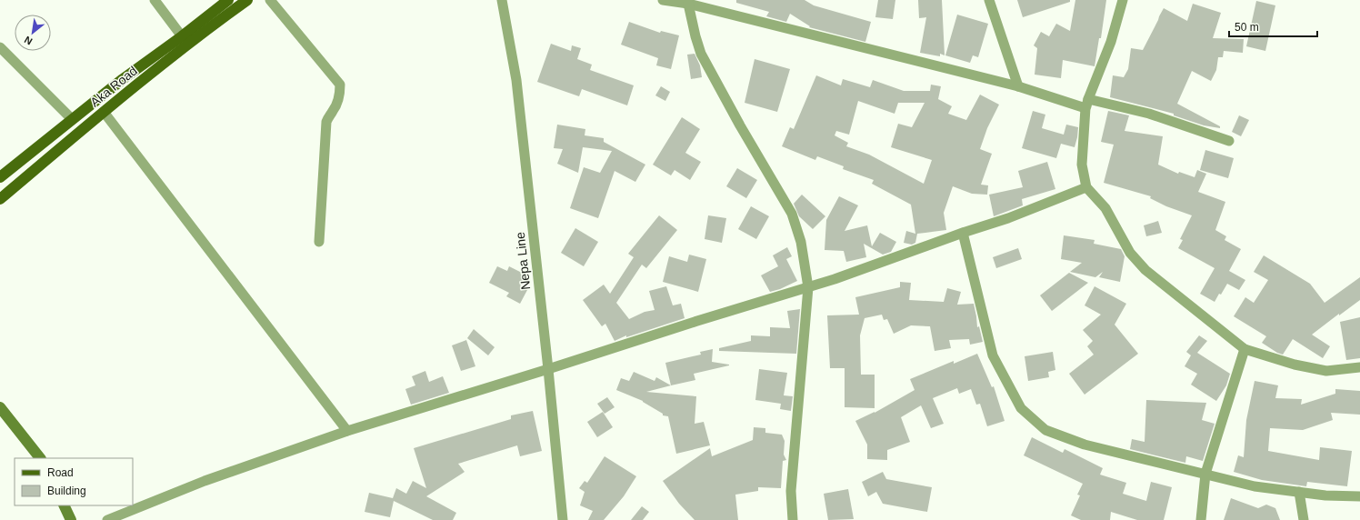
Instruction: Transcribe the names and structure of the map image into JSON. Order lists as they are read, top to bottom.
{
  "streets": {
    "main road": ["Aka Road"],
    "street": ["Nepa Line"]
  },
  "legend": ["Road", "Building"],
  "scale_bar": "50 m",
  "north": "bottom left"
}
